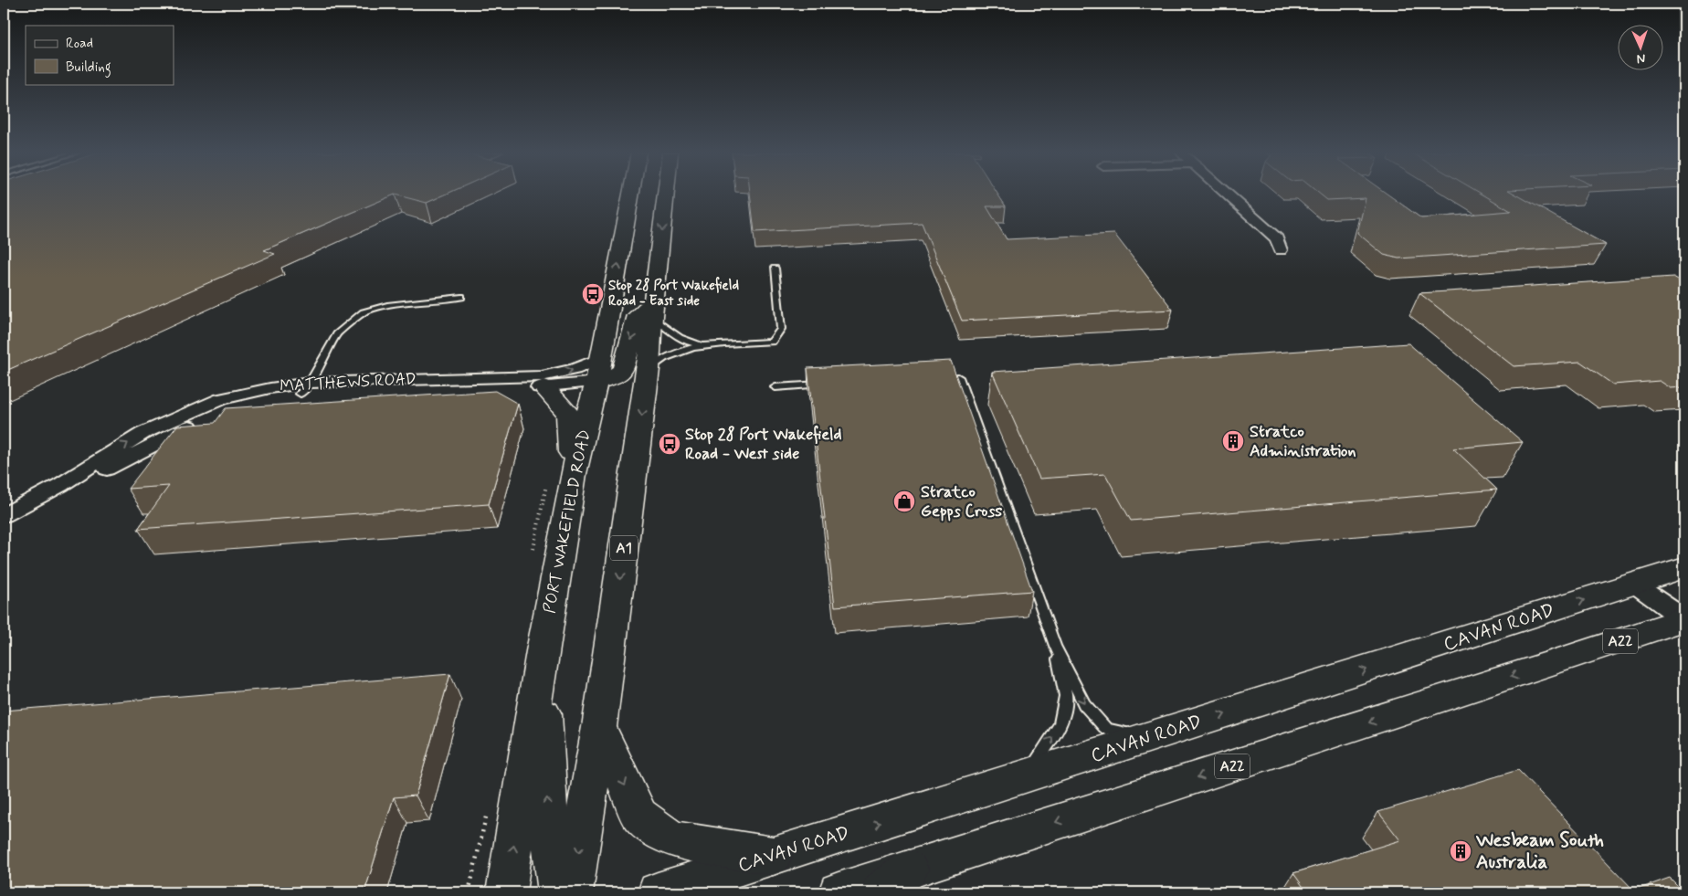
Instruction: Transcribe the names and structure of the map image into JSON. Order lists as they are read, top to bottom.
{
  "streets": {
    "main road": [
      "PORT WAKEFIELD ROAD",
      "A1",
      "CAVAN ROAD",
      "A22"
    ],
    "street": ["MATTHEWS ROAD"]
  },
  "crossings": [
    ["MATTHEWS ROAD", "PORT WAKEFIELD ROAD"]
  ],
  "places": {
    "bus stop": ["Stop 28 Port Wakefield Road - East side", "Stop 28 Port Wakefield Road - West side"],
    "building": ["Stratco Administration", "Wesbeam South Australia"],
    "shop": ["Stratco Gepps Cross"]
  },
  "legend": ["Road", "Building"],
  "north": "bottom"
}
